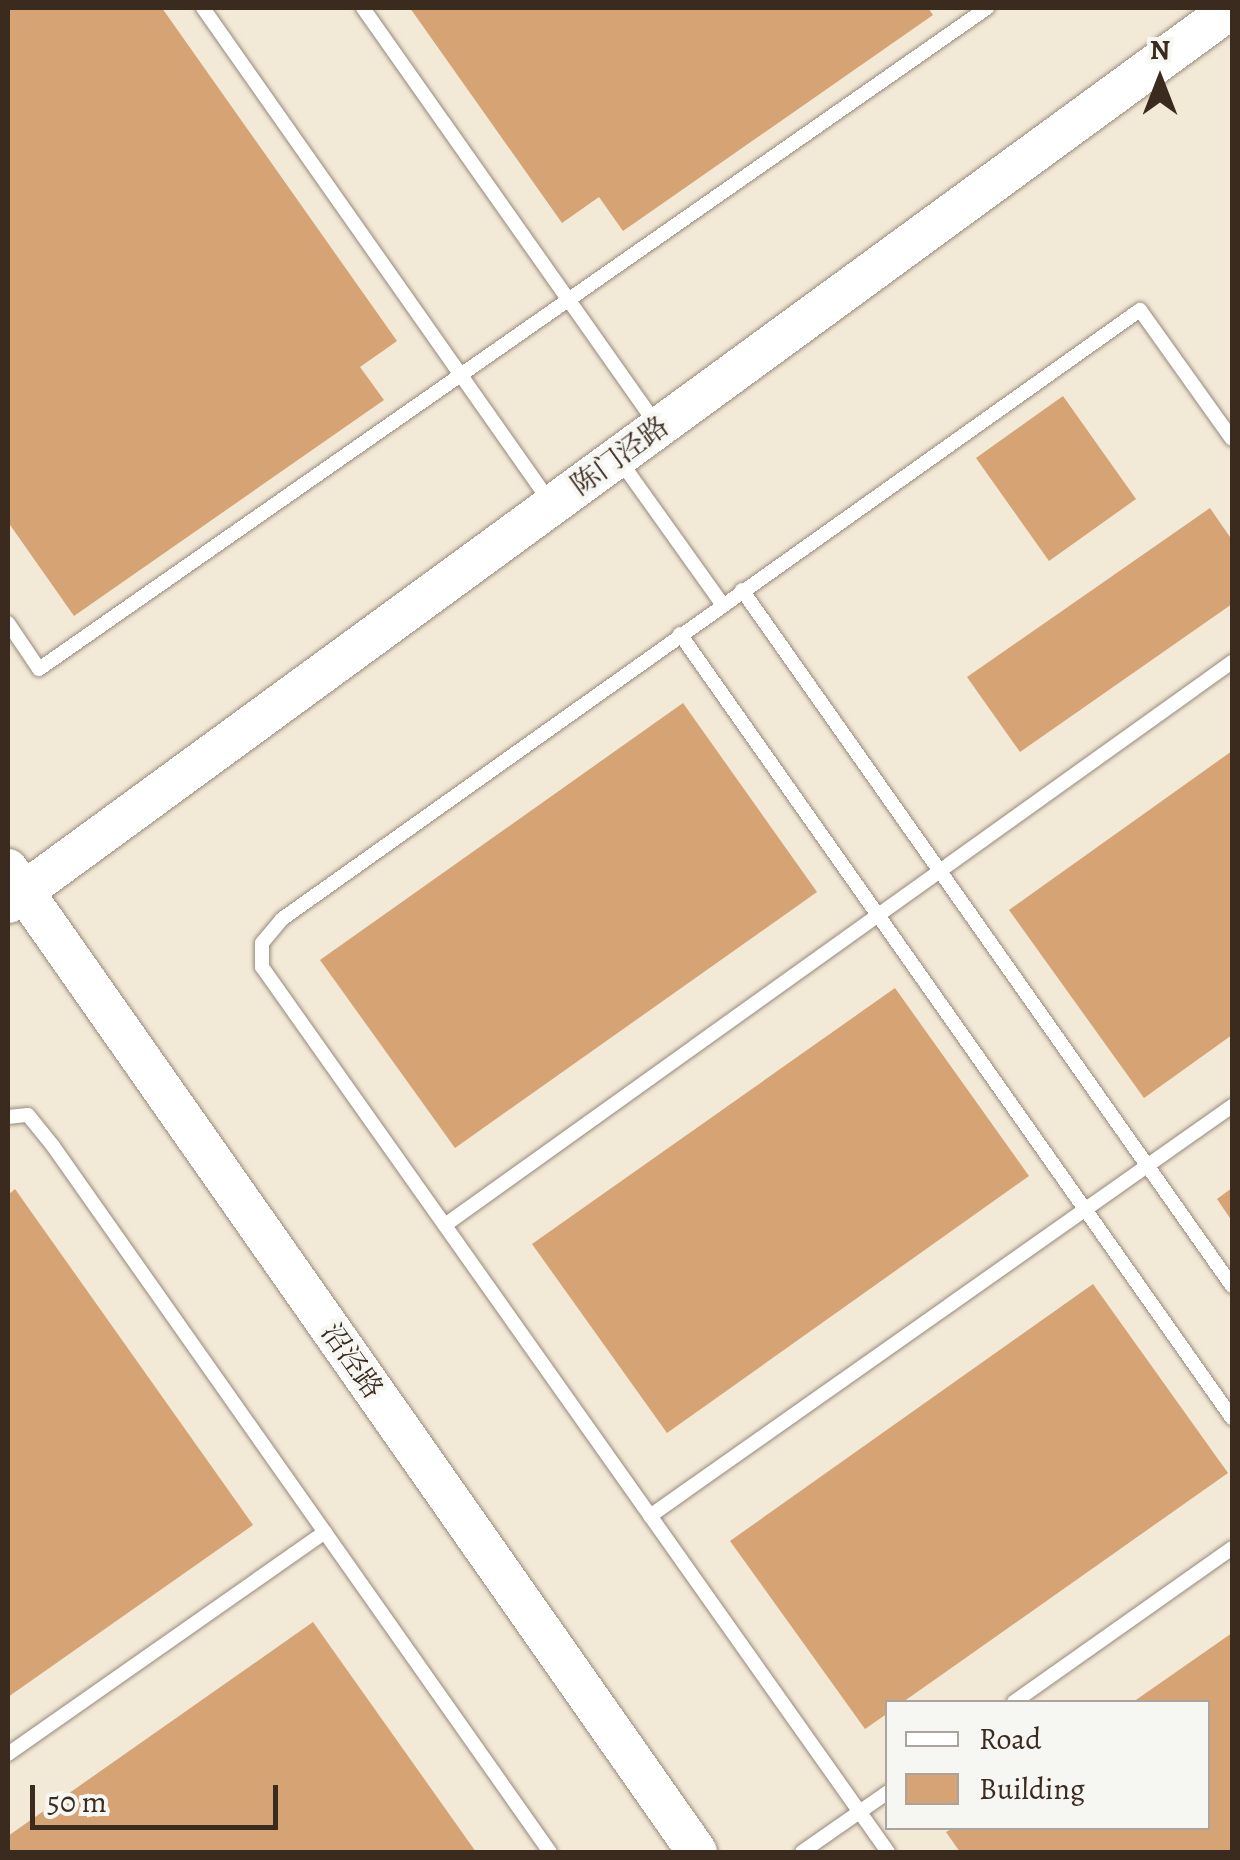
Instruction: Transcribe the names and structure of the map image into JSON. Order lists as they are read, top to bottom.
{
  "streets": {
    "street": ["陈门泾路", "沼泾路"]
  },
  "crossings": [
    ["陈门泾路", "沼泾路"]
  ],
  "legend": ["Road", "Building"],
  "scale_bar": "50 m",
  "north": "top"
}
